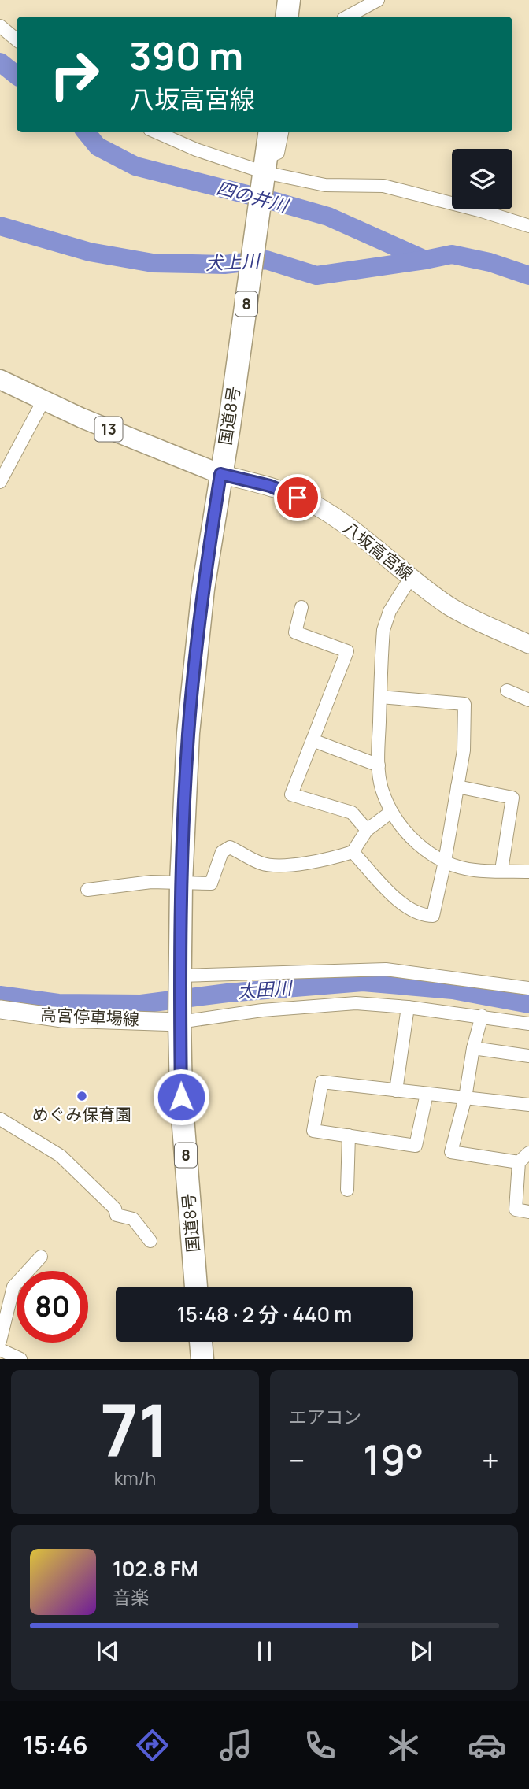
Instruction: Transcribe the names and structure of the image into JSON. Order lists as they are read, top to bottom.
{
  "streets": {
    "highway": ["8", "国道8号"],
    "main road": ["13", "八坂高宮線", "高宮停車場線"]
  },
  "crossings": [
    ["国道8号", "13"],
    ["国道8号", "八坂高宮線"],
    ["国道8号", "高宮停車場線"],
    ["13", "八坂高宮線"]
  ],
  "water": ["四の井川", "犬上川", "太田川"],
  "places": ["めぐみ保育園"],
  "page": {
    "turn": ["390 m", "八坂高宮線"],
    "limit": "80",
    "trip": "15:48 · 2 分 · 440 m",
    "tile": [
      ["71", "km/h"],
      "エアコン"
    ],
    "heat": ["−", "19°", "+"],
    "song": ["102.8 FM", "音楽"],
    "tabs": "15:46"
  }
}
